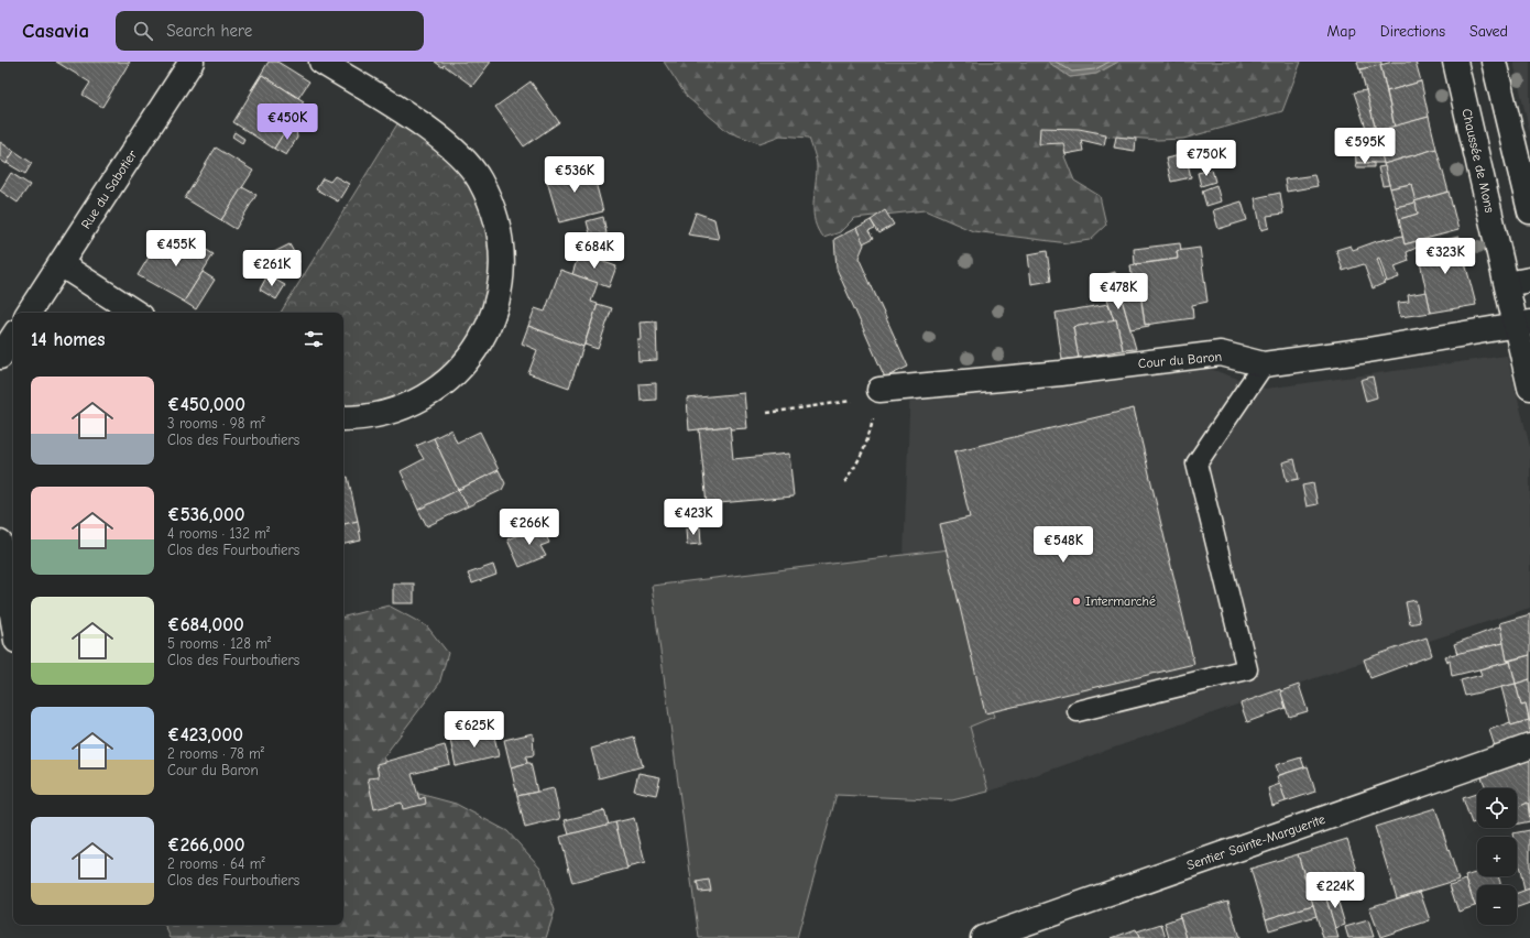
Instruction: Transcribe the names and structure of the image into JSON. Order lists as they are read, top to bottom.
{
  "streets": {
    "street": [
      "Chaussée de Mons",
      "Rue du Sabotier",
      "Cour du Baron",
      "Sentier Sainte-Marguerite"
    ]
  },
  "crossings": [
    ["Chaussée de Mons", "Cour du Baron"]
  ],
  "places": ["Intermarché"],
  "page": {
    "header": "Casavia",
    "search": "Search here",
    "nav": ["Map", "Directions", "Saved"],
    "price": [
      "€450K",
      "€595K",
      "€750K",
      "€536K",
      "€455K",
      "€684K",
      "€323K",
      "€261K",
      "€478K",
      "€423K",
      "€266K",
      "€548K",
      "€625K",
      "€224K"
    ],
    "heading": "14 homes",
    "list": [
      {
        "name": "€450,000",
        "note": "3 rooms · 98 m² · Clos des Fourboutiers"
      },
      {
        "name": "€536,000",
        "note": "4 rooms · 132 m² · Clos des Fourboutiers"
      },
      {
        "name": "€684,000",
        "note": "5 rooms · 128 m² · Clos des Fourboutiers"
      },
      {
        "name": "€423,000",
        "note": "2 rooms · 78 m² · Cour du Baron"
      },
      {
        "name": "€266,000",
        "note": "2 rooms · 64 m² · Clos des Fourboutiers"
      }
    ],
    "map_buttons": ["+", "−"]
  }
}
